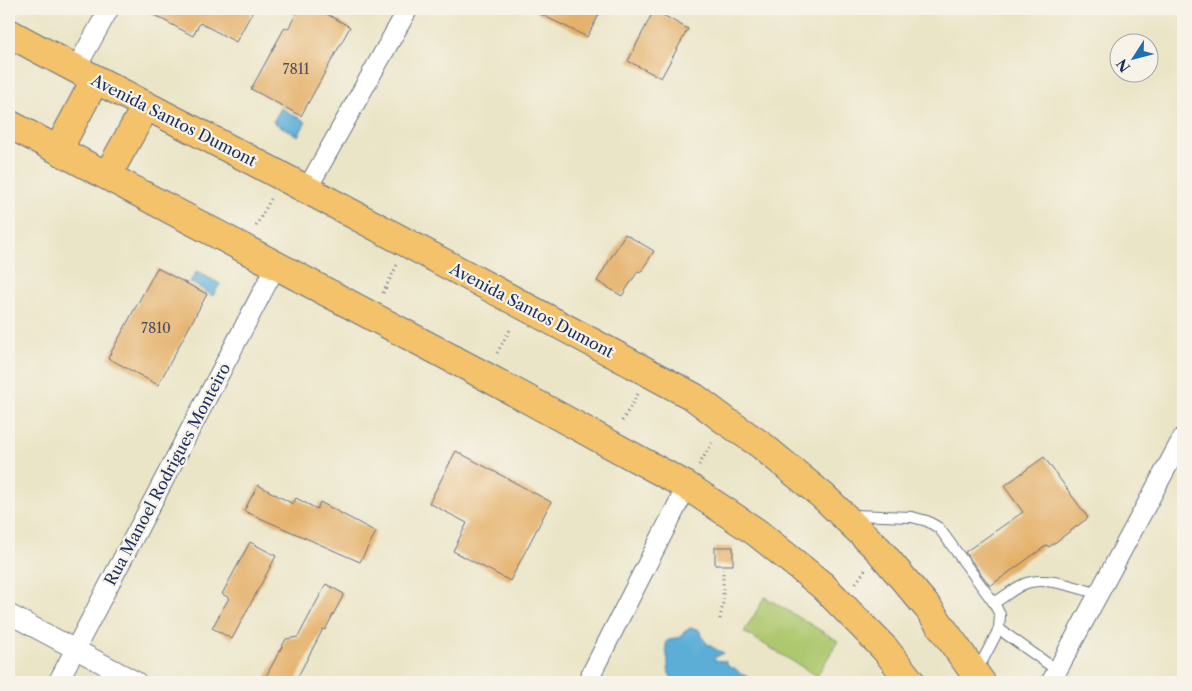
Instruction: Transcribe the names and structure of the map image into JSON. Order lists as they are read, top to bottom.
{
  "streets": {
    "main road": ["Avenida Santos Dumont"],
    "street": ["Rua Manoel Rodrigues Monteiro"]
  },
  "house_numbers": ["7811", "7810"],
  "north": "bottom left"
}
